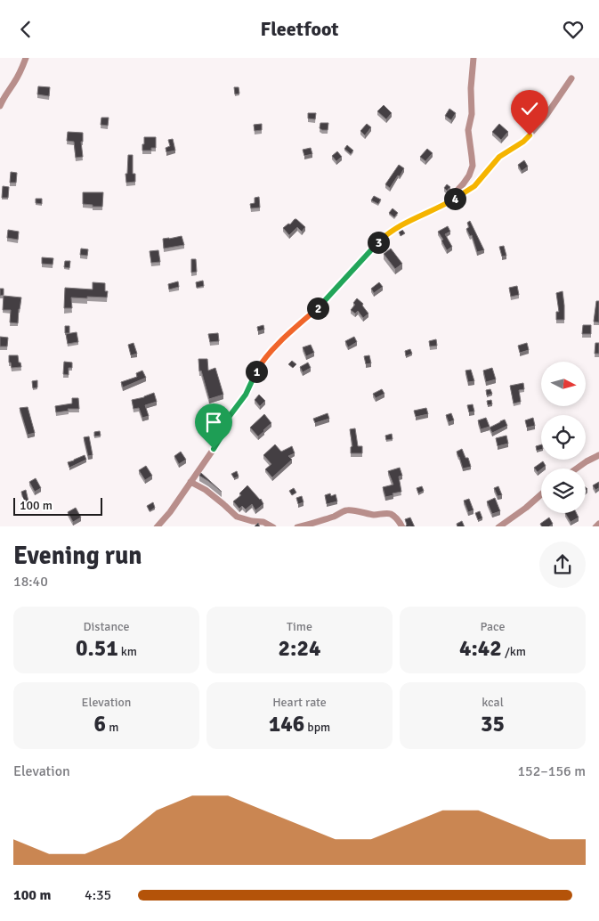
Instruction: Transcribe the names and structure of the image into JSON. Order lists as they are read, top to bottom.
{
  "scale_bar": "100 m",
  "north": "right",
  "page": {
    "header": "Fleetfoot",
    "pins": [
      "4",
      "3",
      "2",
      "1"
    ],
    "scale": "100 m",
    "heading": ["Evening run", "18:40"],
    "stats": [
      ["Distance", "0.51 km"],
      ["Time", "2:24"],
      ["Pace", "4:42 /km"],
      ["Elevation", "6 m"],
      ["Heart rate", "146 bpm"],
      ["kcal", "35"]
    ],
    "chart": ["Elevation", "152–156 m"],
    "list": [
      {
        "name": "100 m",
        "note": "4:35"
      }
    ]
  }
}
